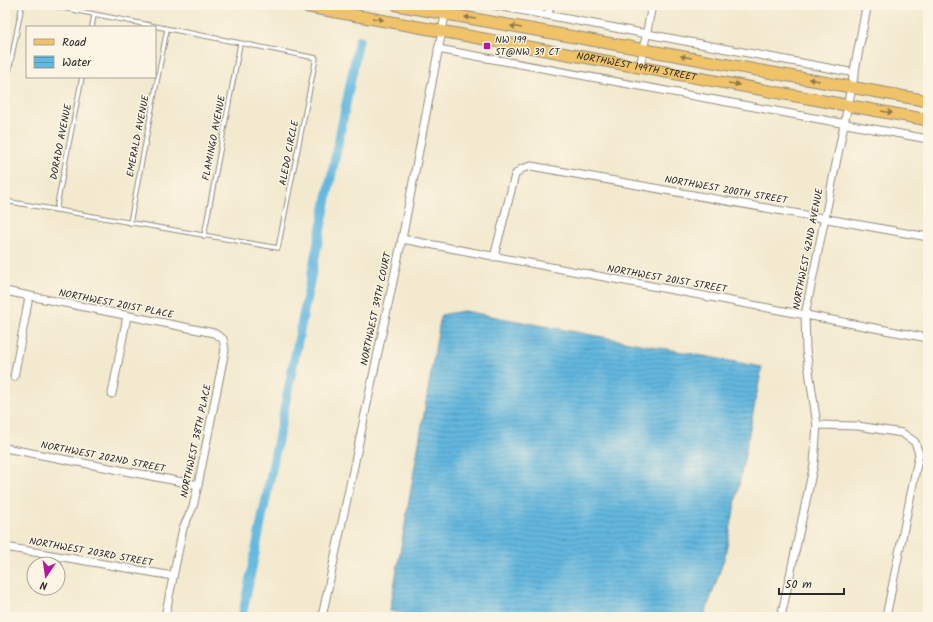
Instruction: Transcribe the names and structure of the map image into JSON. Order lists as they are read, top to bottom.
{
  "streets": {
    "main road": ["NORTHWEST 199TH STREET"],
    "street": [
      "NORTHWEST 200TH STREET",
      "NORTHWEST 42ND AVENUE",
      "NORTHWEST 201ST STREET",
      "NORTHWEST 201ST PLACE",
      "NORTHWEST 39TH COURT",
      "NORTHWEST 38TH PLACE",
      "NORTHWEST 202ND STREET",
      "NORTHWEST 203RD STREET"
    ],
    "lane": [
      "EMERALD AVENUE",
      "FLAMINGO AVENUE",
      "DORADO AVENUE",
      "ALEDO CIRCLE"
    ]
  },
  "crossings": [
    ["NORTHWEST 199TH STREET", "NORTHWEST 42ND AVENUE"],
    ["NORTHWEST 199TH STREET", "NORTHWEST 39TH COURT"],
    ["EMERALD AVENUE", "ALEDO CIRCLE"],
    ["FLAMINGO AVENUE", "ALEDO CIRCLE"],
    ["DORADO AVENUE", "ALEDO CIRCLE"],
    ["NORTHWEST 200TH STREET", "NORTHWEST 42ND AVENUE"],
    ["NORTHWEST 200TH STREET", "NORTHWEST 201ST STREET"],
    ["NORTHWEST 42ND AVENUE", "NORTHWEST 201ST STREET"],
    ["NORTHWEST 201ST STREET", "NORTHWEST 39TH COURT"],
    ["NORTHWEST 201ST PLACE", "NORTHWEST 38TH PLACE"],
    ["NORTHWEST 38TH PLACE", "NORTHWEST 202ND STREET"],
    ["NORTHWEST 38TH PLACE", "NORTHWEST 203RD STREET"]
  ],
  "places": {
    "transit": ["NW 199 ST@NW 39 CT"]
  },
  "legend": ["Road", "Water"],
  "scale_bar": "50 m",
  "north": "bottom"
}
